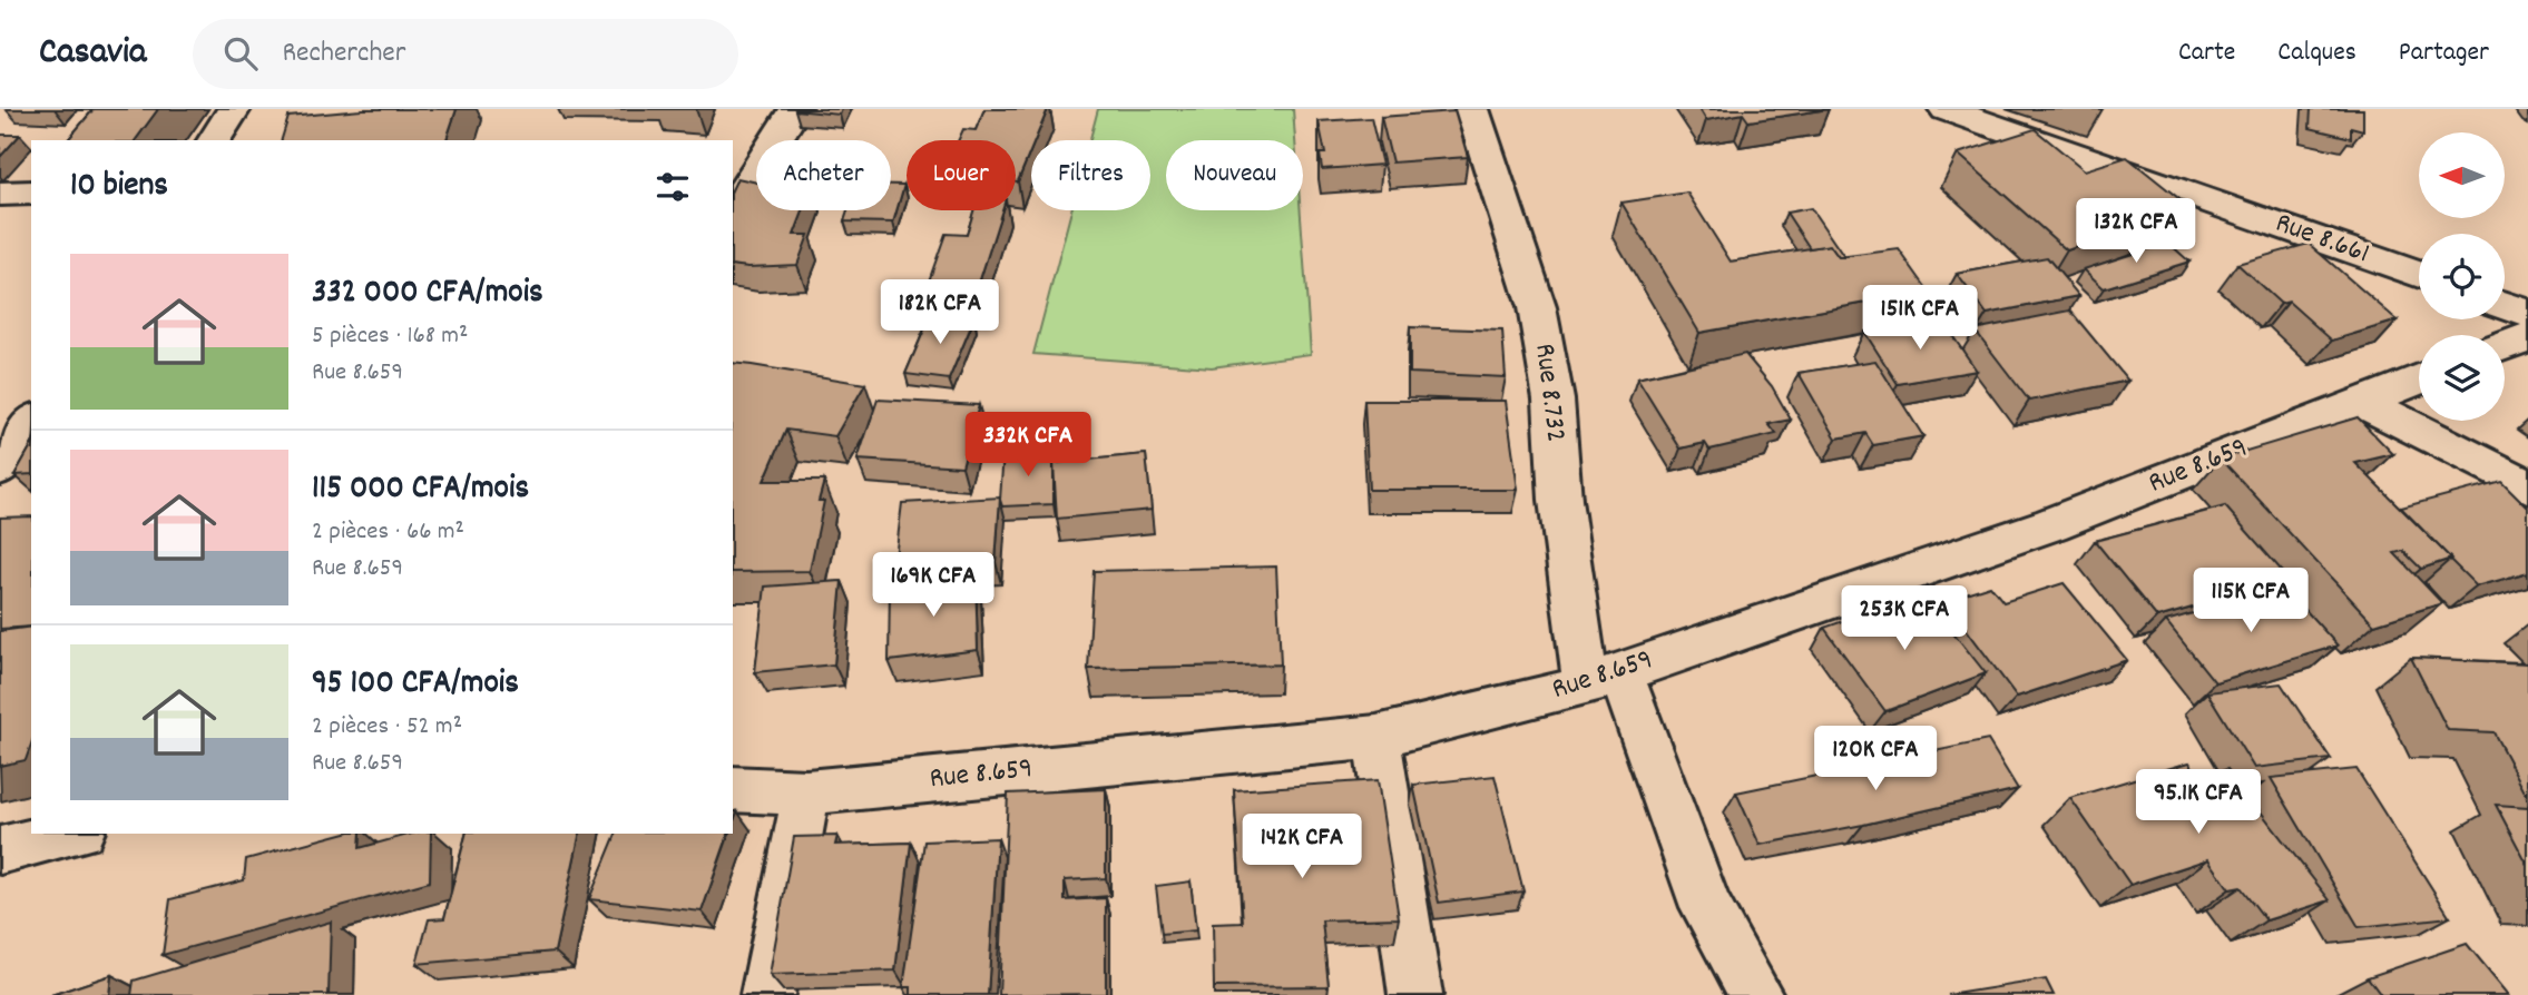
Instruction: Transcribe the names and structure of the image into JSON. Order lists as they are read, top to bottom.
{
  "streets": {
    "street": ["Rue 8.661", "Rue 8.732", "Rue 8.659"]
  },
  "crossings": [
    ["Rue 8.732", "Rue 8.659"]
  ],
  "north": "left",
  "page": {
    "header": "Casavia",
    "search": "Rechercher",
    "nav": ["Carte", "Calques", "Partager"],
    "chip": [
      "Acheter",
      "Louer",
      "Filtres",
      "Nouveau"
    ],
    "heading": "10 biens",
    "price": [
      "132K CFA",
      "182K CFA",
      "151K CFA",
      "332K CFA",
      "169K CFA",
      "115K CFA",
      "253K CFA",
      "120K CFA",
      "95.1K CFA",
      "142K CFA"
    ],
    "list": [
      {
        "name": "332 000 CFA/mois",
        "note": "5 pièces · 168 m² · Rue 8.659"
      },
      {
        "name": "115 000 CFA/mois",
        "note": "2 pièces · 66 m² · Rue 8.659"
      },
      {
        "name": "95 100 CFA/mois",
        "note": "2 pièces · 52 m² · Rue 8.659"
      }
    ]
  }
}
